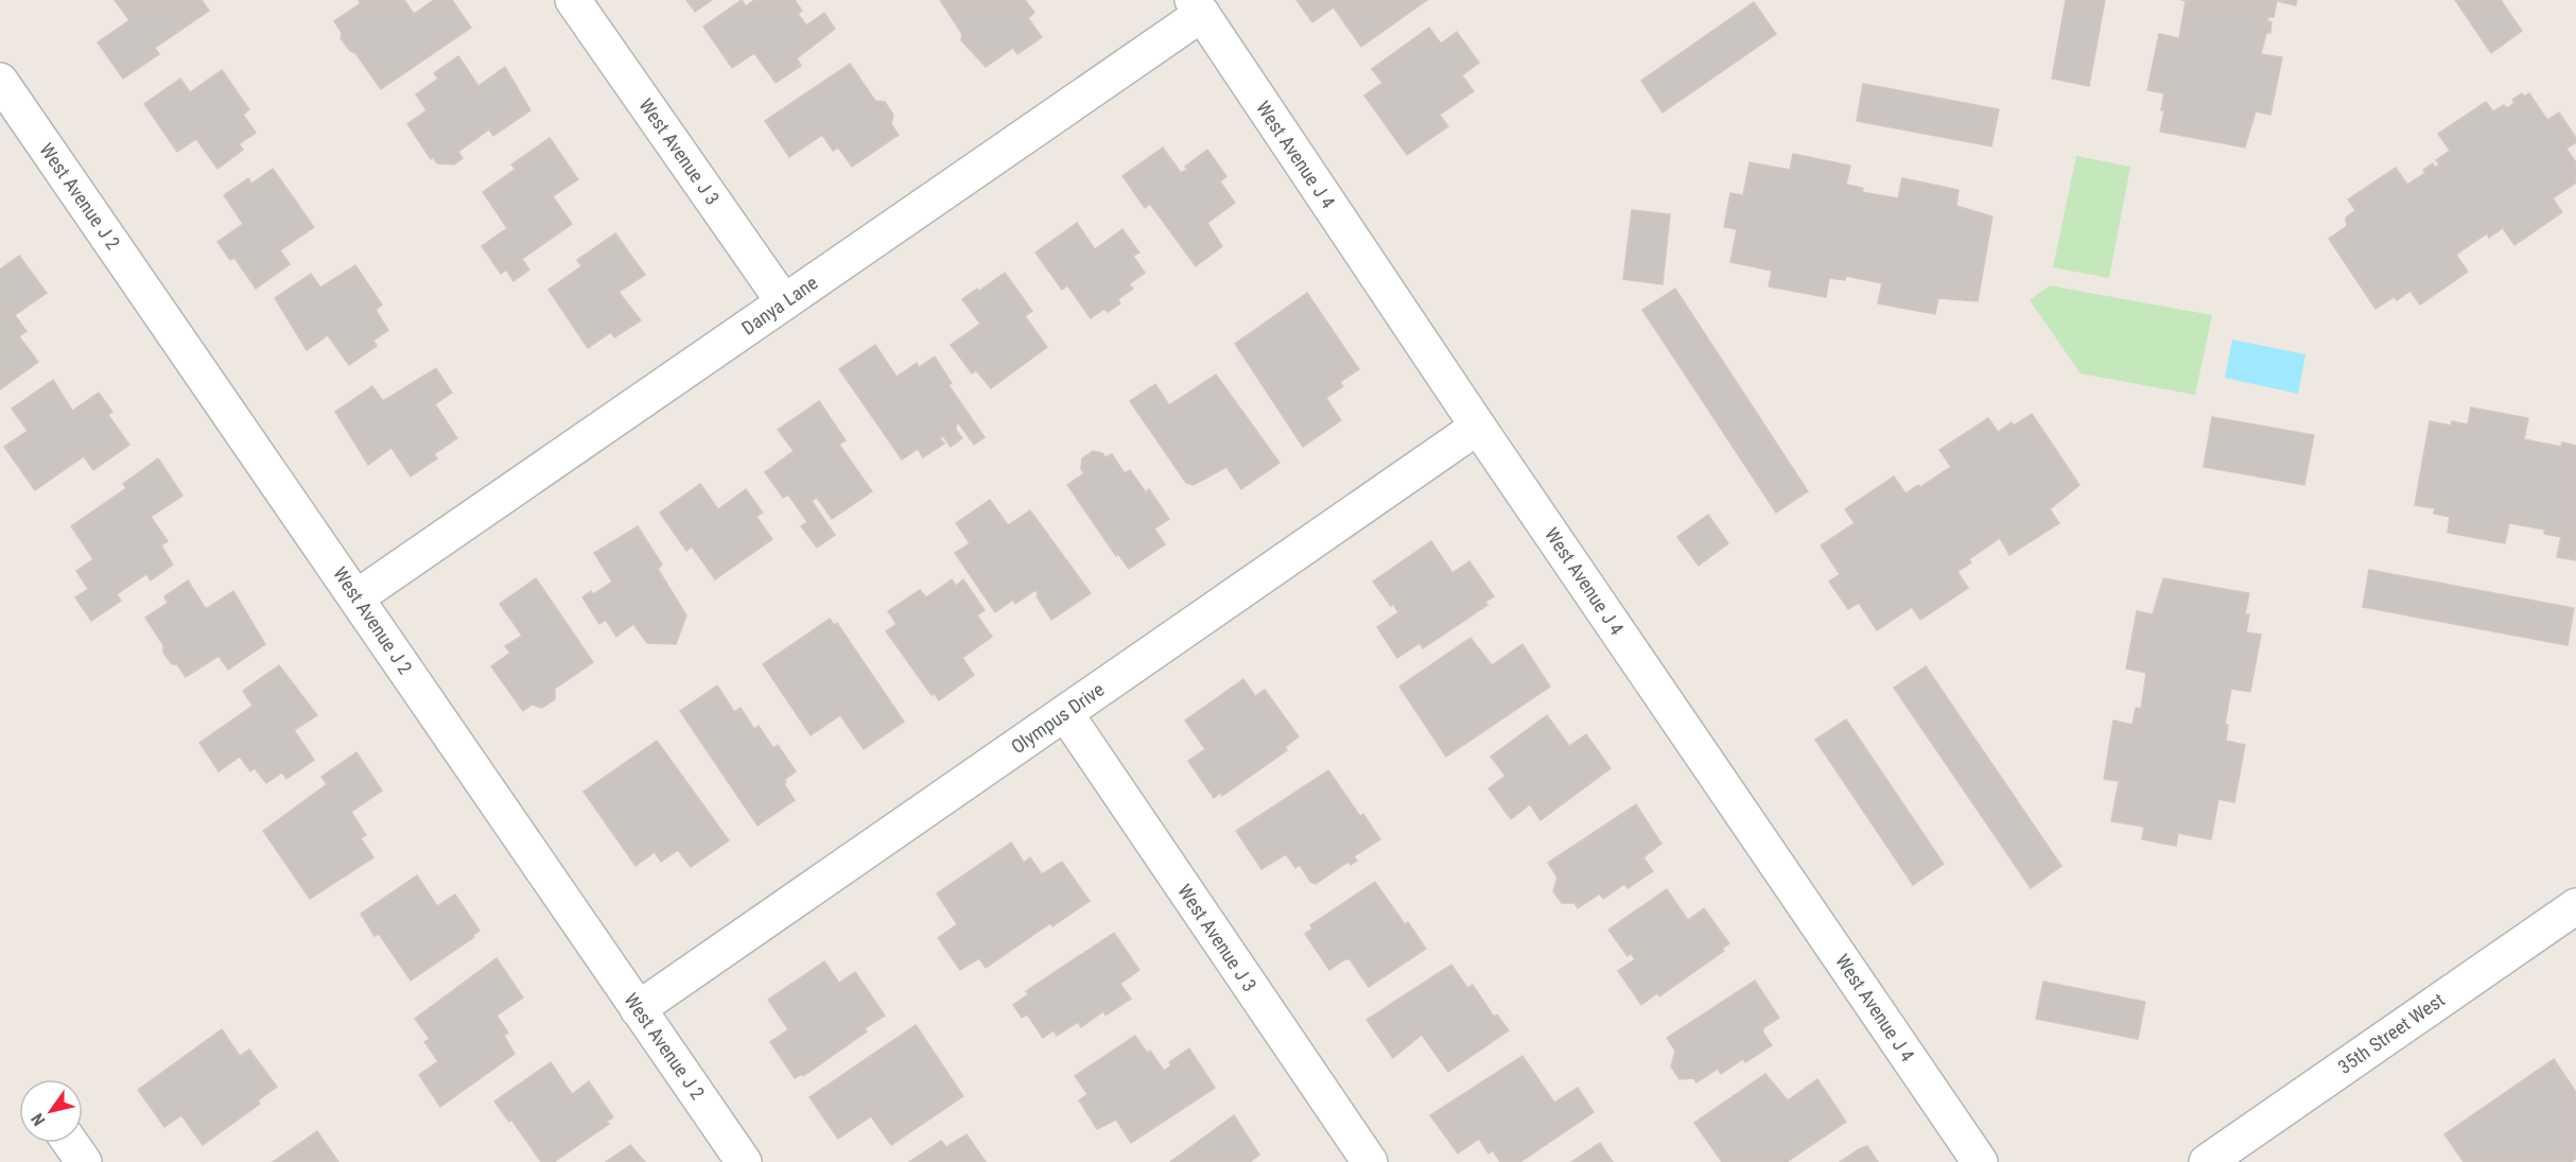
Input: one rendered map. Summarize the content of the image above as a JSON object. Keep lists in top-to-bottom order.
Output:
{
  "streets": {
    "street": [
      "West Avenue J 3",
      "West Avenue J 4",
      "West Avenue J 2",
      "Danya Lane",
      "Olympus Drive",
      "35th Street West"
    ]
  },
  "crossings": [
    ["West Avenue J 3", "Danya Lane"],
    ["West Avenue J 3", "Olympus Drive"],
    ["West Avenue J 4", "Danya Lane"],
    ["West Avenue J 4", "Olympus Drive"],
    ["West Avenue J 2", "Danya Lane"],
    ["West Avenue J 2", "Olympus Drive"]
  ],
  "north": "bottom left"
}
